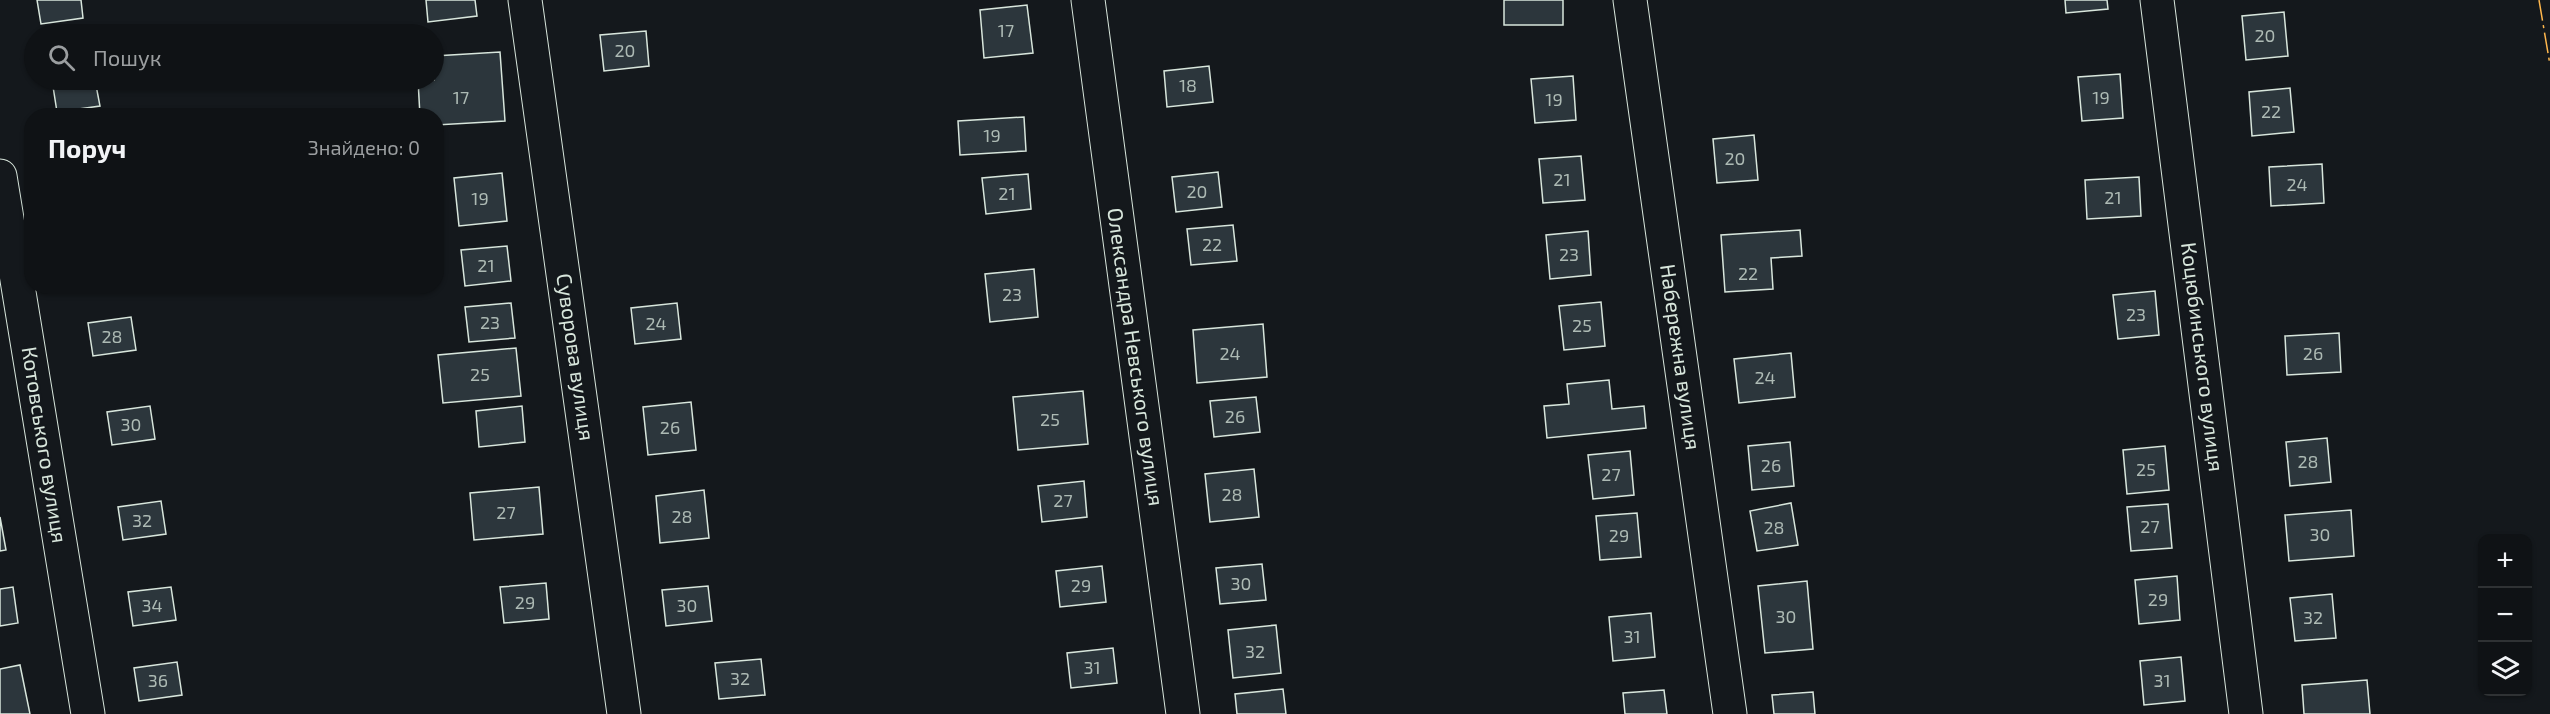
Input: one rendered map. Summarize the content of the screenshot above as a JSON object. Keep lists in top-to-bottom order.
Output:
{
  "streets": {
    "street": [
      "Суворова вулиця",
      "Олександра Невського вулиця",
      "Набережна вулиця",
      "Коцюбинського вулиця",
      "Котовського вулиця"
    ]
  },
  "house_numbers": [
    "17",
    "20",
    "20",
    "18",
    "17",
    "19",
    "19",
    "22",
    "19",
    "20",
    "21",
    "24",
    "20",
    "21",
    "21",
    "19",
    "22",
    "23",
    "21",
    "22",
    "23",
    "23",
    "23",
    "24",
    "25",
    "28",
    "24",
    "26",
    "25",
    "24",
    "26",
    "25",
    "30",
    "26",
    "28",
    "26",
    "25",
    "27",
    "28",
    "27",
    "27",
    "28",
    "32",
    "27",
    "28",
    "30",
    "29",
    "30",
    "29",
    "29",
    "29",
    "34",
    "30",
    "30",
    "32",
    "31",
    "32",
    "31",
    "32",
    "36",
    "31"
  ],
  "page": {
    "search": "Пошук",
    "heading": ["Поруч", "Знайдено: 0"],
    "map_buttons": ["+", "−"]
  }
}
